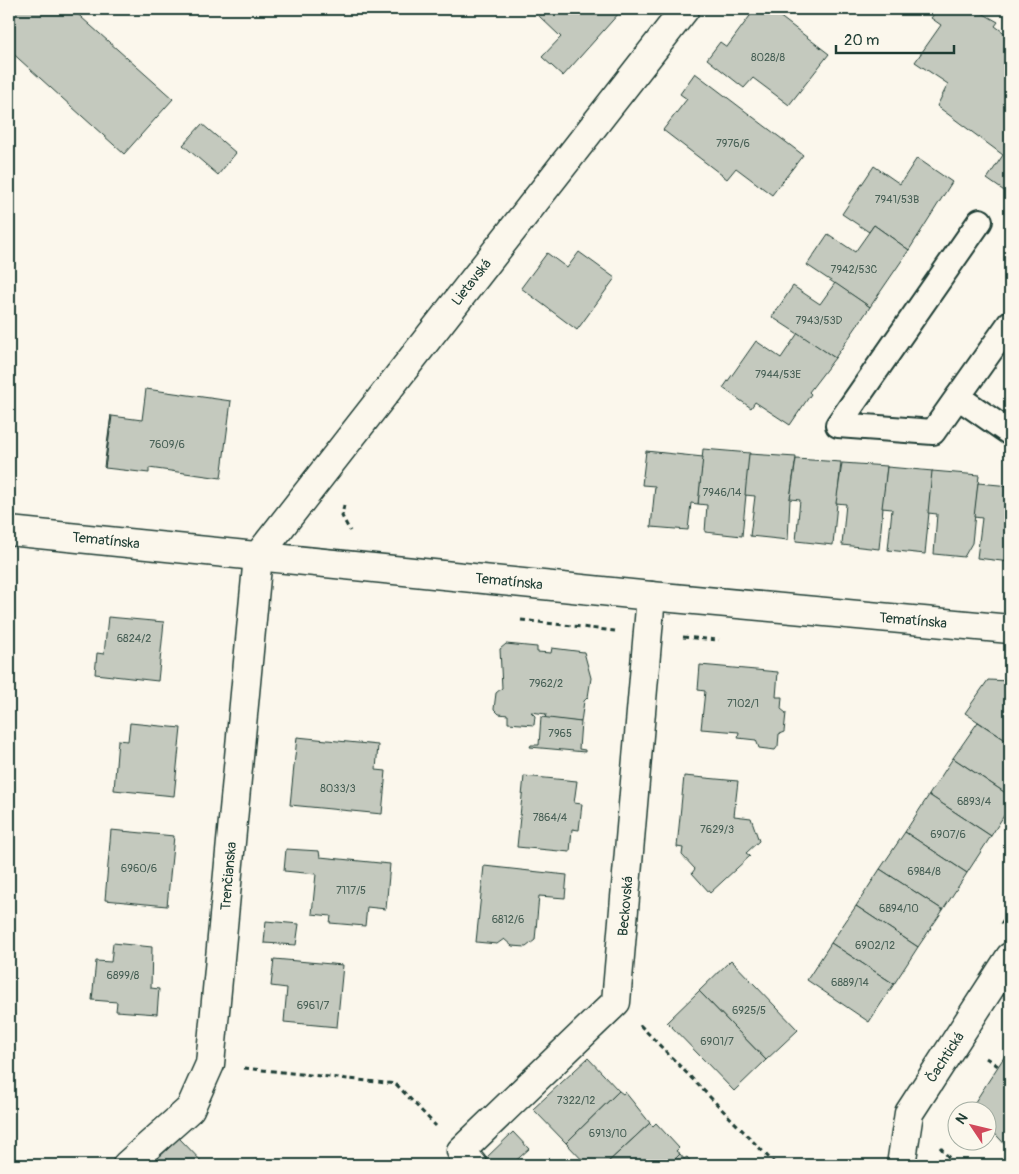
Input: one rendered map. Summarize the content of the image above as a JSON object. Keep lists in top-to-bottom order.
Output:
{
  "streets": {
    "street": [
      "Lietavská",
      "Tematínska",
      "Trenčianska",
      "Beckovská",
      "Čachtická"
    ]
  },
  "crossings": [
    ["Lietavská", "Tematínska"],
    ["Lietavská", "Trenčianska"],
    ["Tematínska", "Trenčianska"],
    ["Tematínska", "Beckovská"]
  ],
  "house_numbers": [
    "8028/8",
    "7976/6",
    "7941/53B",
    "7942/53C",
    "7943/53D",
    "7944/53E",
    "7609/6",
    "7946/14",
    "6824/2",
    "7962/2",
    "7102/1",
    "7965",
    "8033/3",
    "6893/4",
    "7864/4",
    "7629/3",
    "6907/6",
    "6960/6",
    "6984/8",
    "7117/5",
    "6894/10",
    "6812/6",
    "6902/12",
    "6899/8",
    "6889/14",
    "6961/7",
    "6925/5",
    "6901/7",
    "7322/12",
    "6913/10"
  ],
  "scale_bar": "20 m",
  "north": "top left"
}
